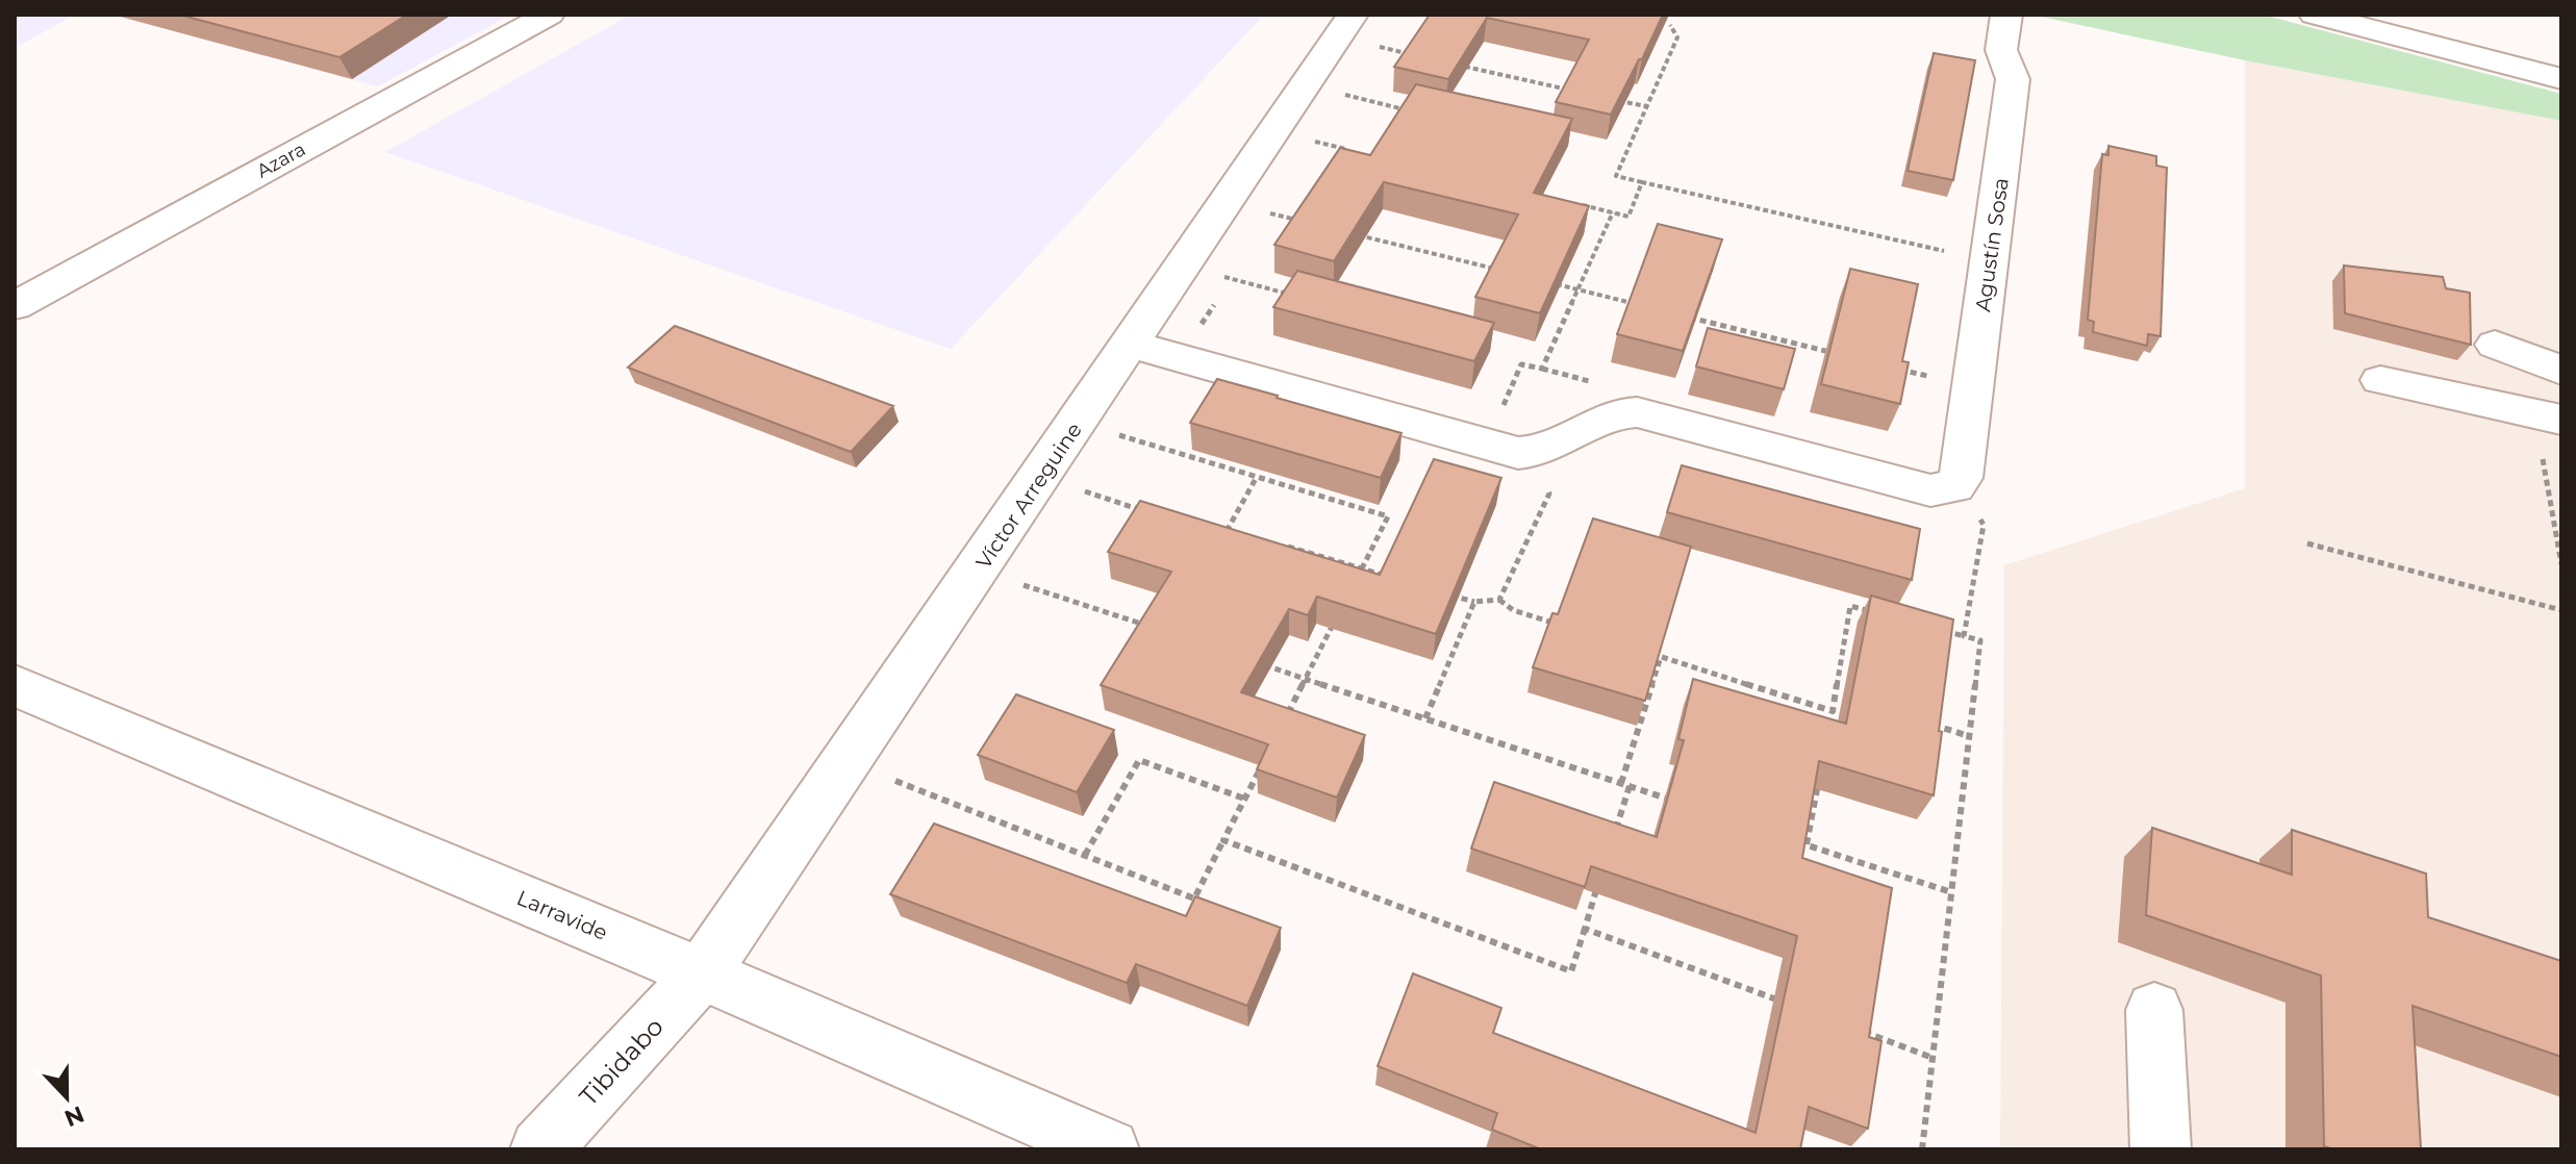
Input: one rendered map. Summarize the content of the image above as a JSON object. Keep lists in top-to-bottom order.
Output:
{
  "streets": {
    "street": [
      "Azara",
      "Agustín Sosa",
      "Víctor Arreguine",
      "Larravide",
      "Tibidabo"
    ]
  },
  "crossings": [
    ["Víctor Arreguine", "Larravide"],
    ["Víctor Arreguine", "Tibidabo"],
    ["Larravide", "Tibidabo"]
  ],
  "north": "bottom"
}
